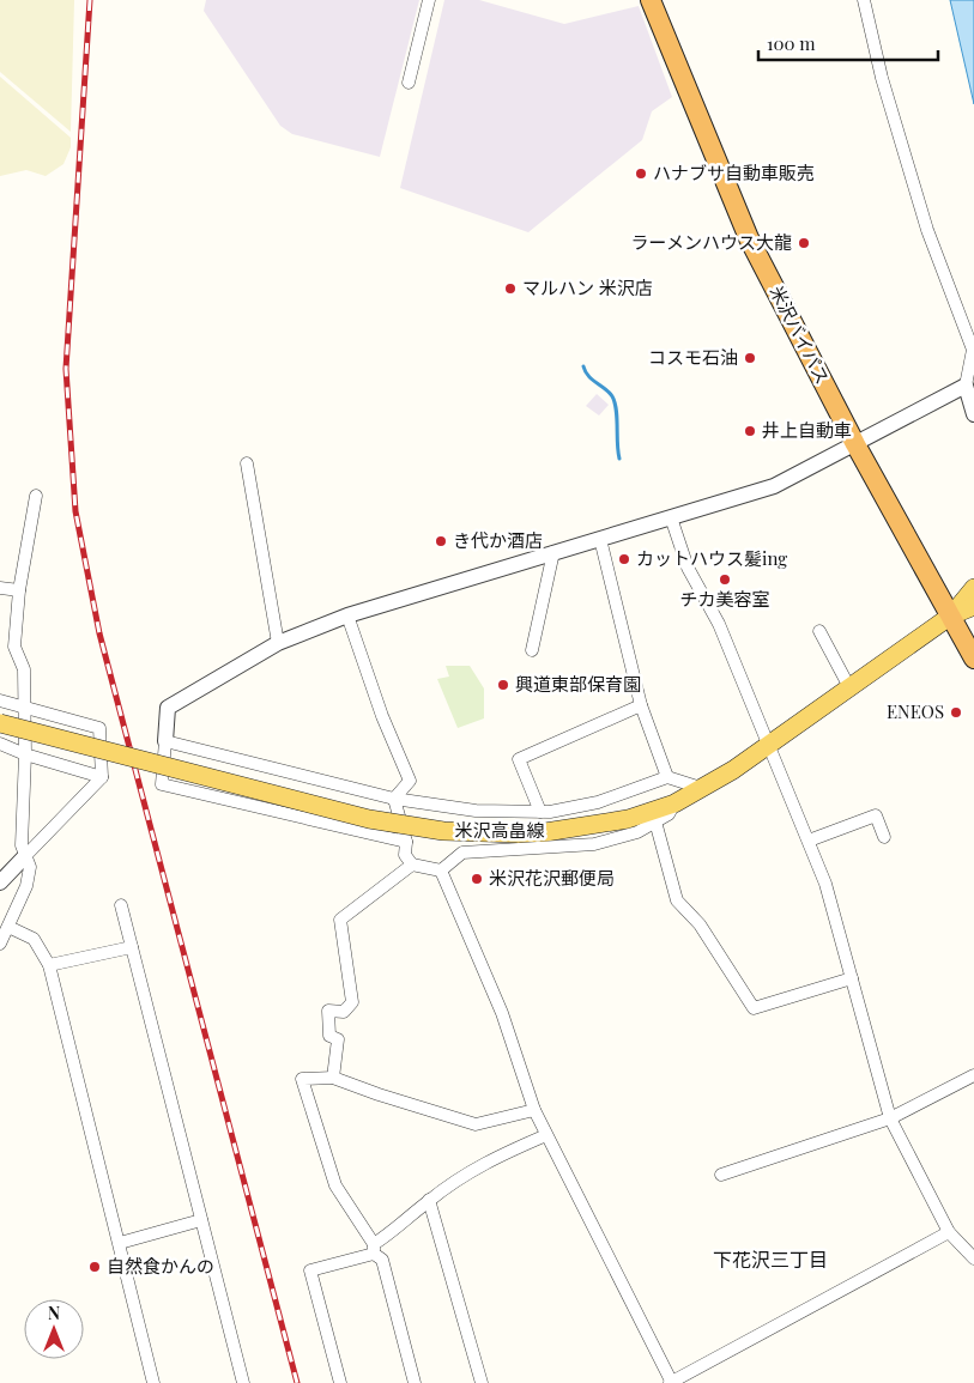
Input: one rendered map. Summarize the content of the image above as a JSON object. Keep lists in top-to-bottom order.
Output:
{
  "streets": {
    "highway": ["米沢バイパス"],
    "main road": ["米沢高畠線"]
  },
  "crossings": [
    ["米沢バイパス", "米沢高畠線"]
  ],
  "districts": ["下花沢三丁目"],
  "places": [
    "ハナブサ自動車販売",
    "ラーメンハウス大龍",
    "マルハン 米沢店",
    "コスモ石油",
    "井上自動車",
    "き代か酒店",
    "カットハウス髪ing",
    "チカ美容室",
    "興道東部保育園",
    "ENEOS",
    "米沢花沢郵便局",
    "自然食かんの"
  ],
  "scale_bar": "100 m",
  "north": "top"
}
